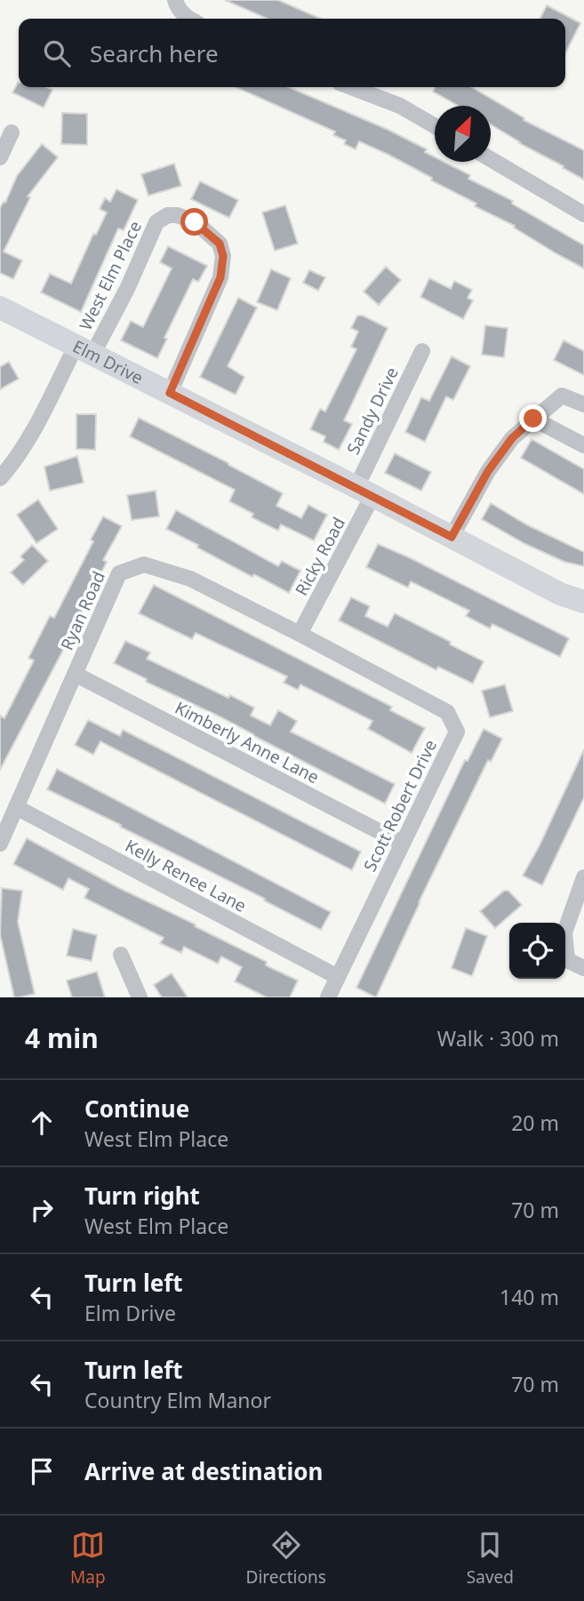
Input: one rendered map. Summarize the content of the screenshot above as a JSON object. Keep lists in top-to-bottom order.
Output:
{
  "streets": {
    "street": [
      "West Elm Place",
      "Elm Drive",
      "Sandy Drive",
      "Ricky Road",
      "Ryan Road",
      "Kimberly Anne Lane",
      "Scott Robert Drive",
      "Kelly Renee Lane"
    ]
  },
  "crossings": [
    ["West Elm Place", "Elm Drive"],
    ["Elm Drive", "Sandy Drive"],
    ["Elm Drive", "Ricky Road"],
    ["Sandy Drive", "Ricky Road"],
    ["Ricky Road", "Ryan Road"],
    ["Ricky Road", "Scott Robert Drive"],
    ["Ryan Road", "Kimberly Anne Lane"],
    ["Ryan Road", "Scott Robert Drive"],
    ["Ryan Road", "Kelly Renee Lane"],
    ["Kimberly Anne Lane", "Scott Robert Drive"],
    ["Scott Robert Drive", "Kelly Renee Lane"]
  ],
  "north": "top right",
  "page": {
    "search": "Search here",
    "heading": ["4 min", "Walk · 300 m"],
    "list": [
      ["Continue", "West Elm Place", "20 m"],
      ["Turn right", "West Elm Place", "70 m"],
      ["Turn left", "Elm Drive", "140 m"],
      ["Turn left", "Country Elm Manor", "70 m"],
      "Arrive at destination"
    ],
    "nav": ["Map", "Directions", "Saved"]
  }
}
